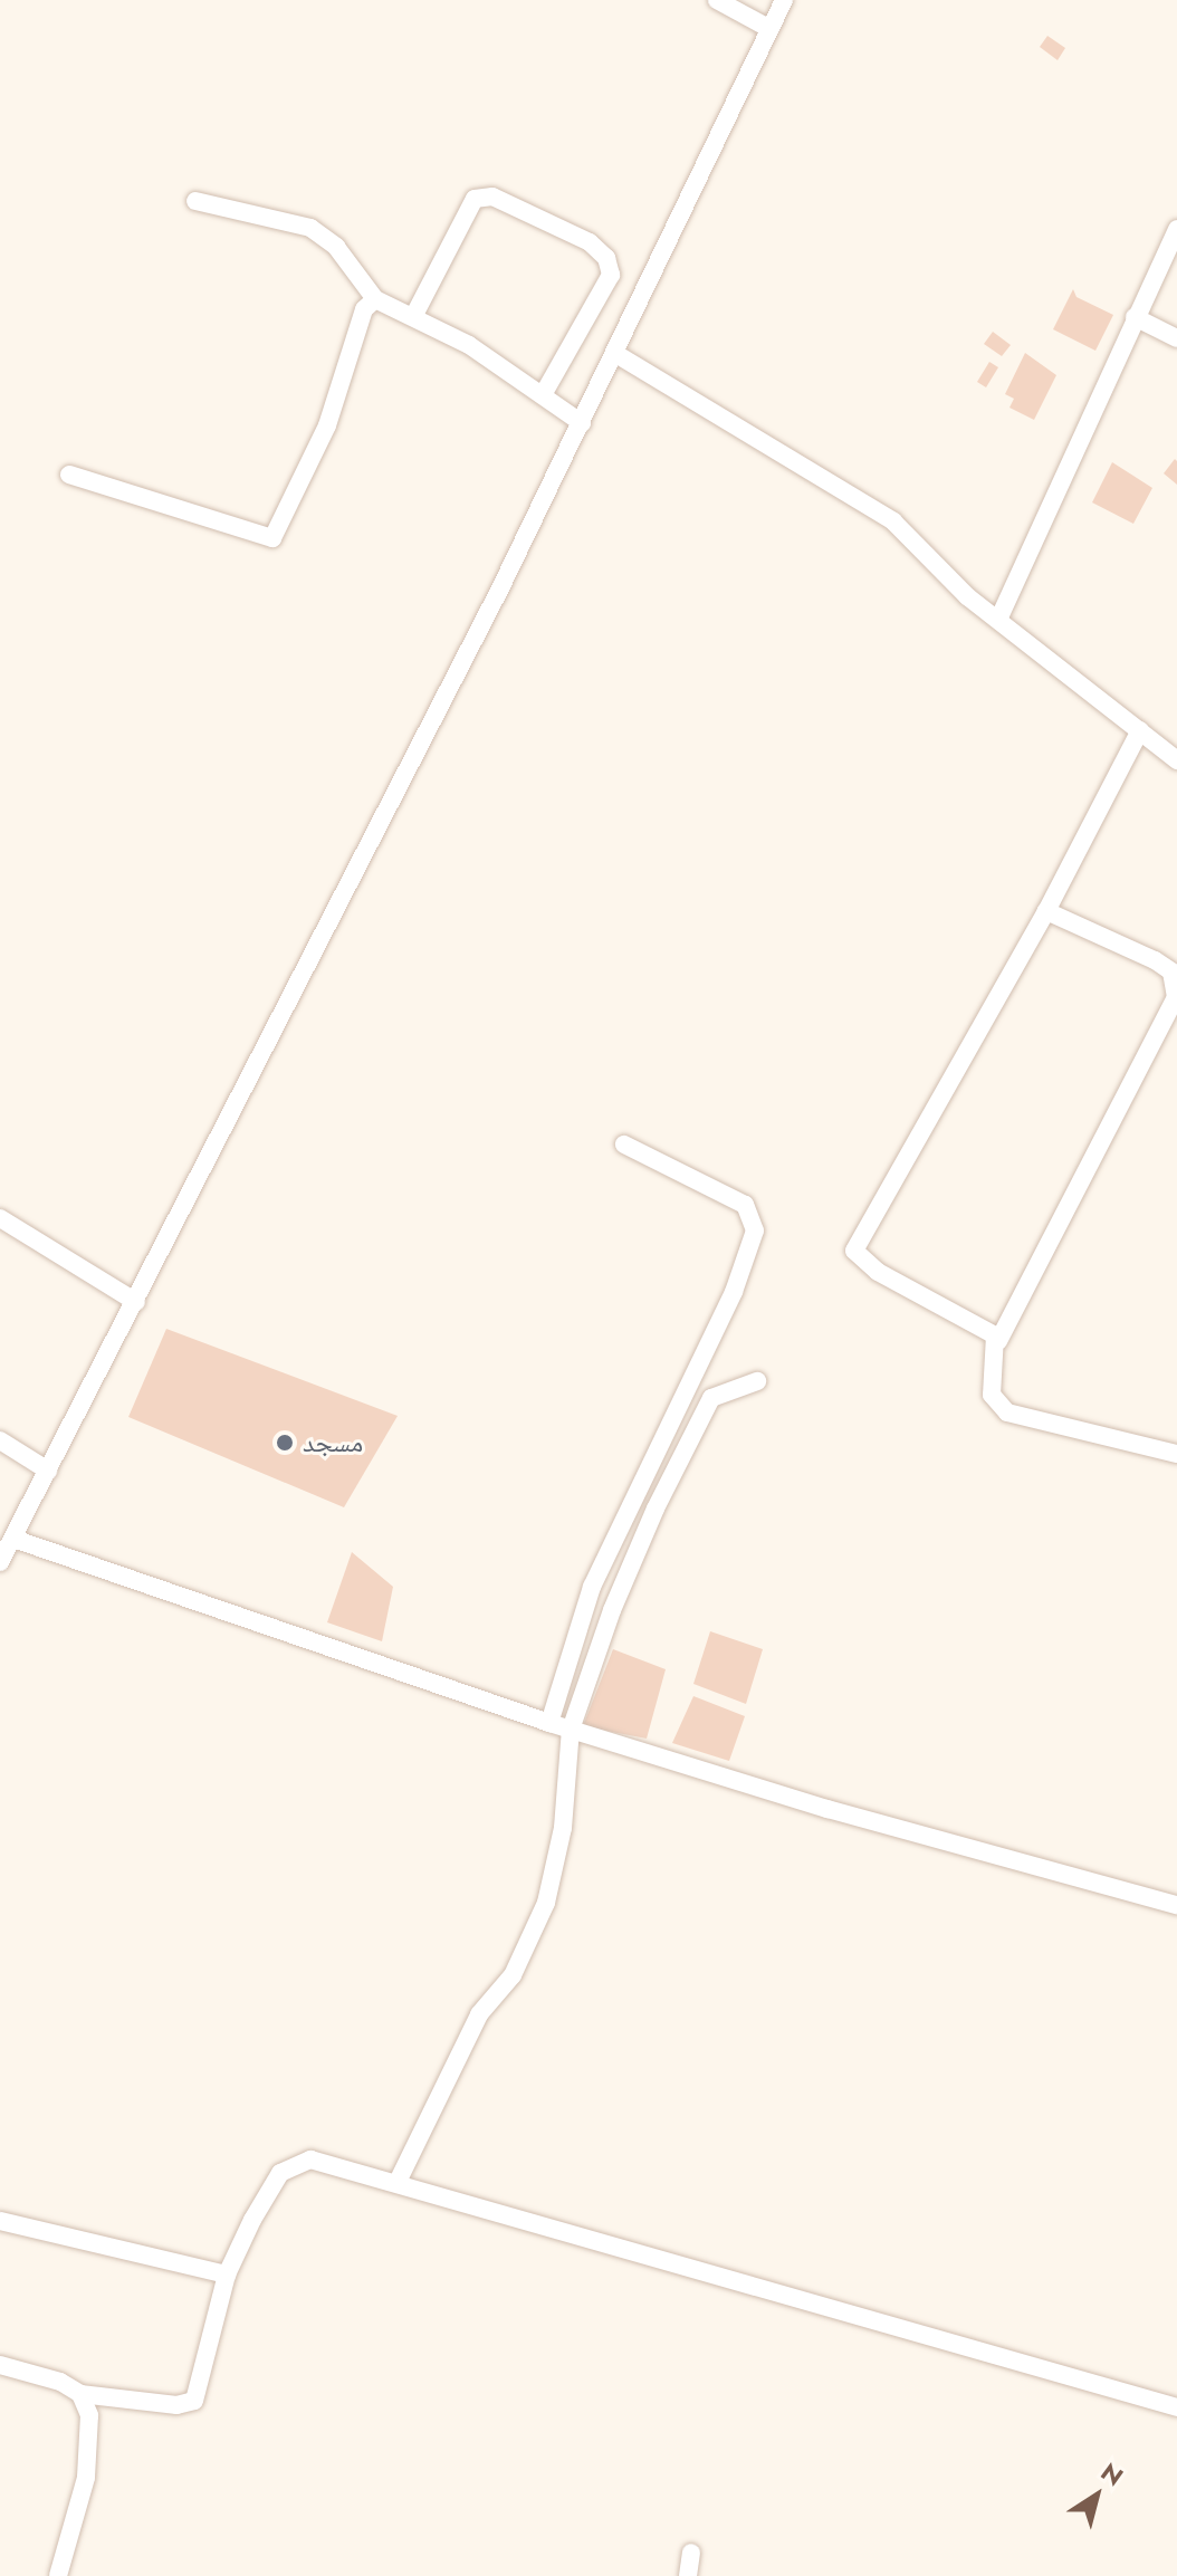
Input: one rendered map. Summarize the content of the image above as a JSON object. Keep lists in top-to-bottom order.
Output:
{
  "places": ["مسجد"],
  "north": "top right"
}
